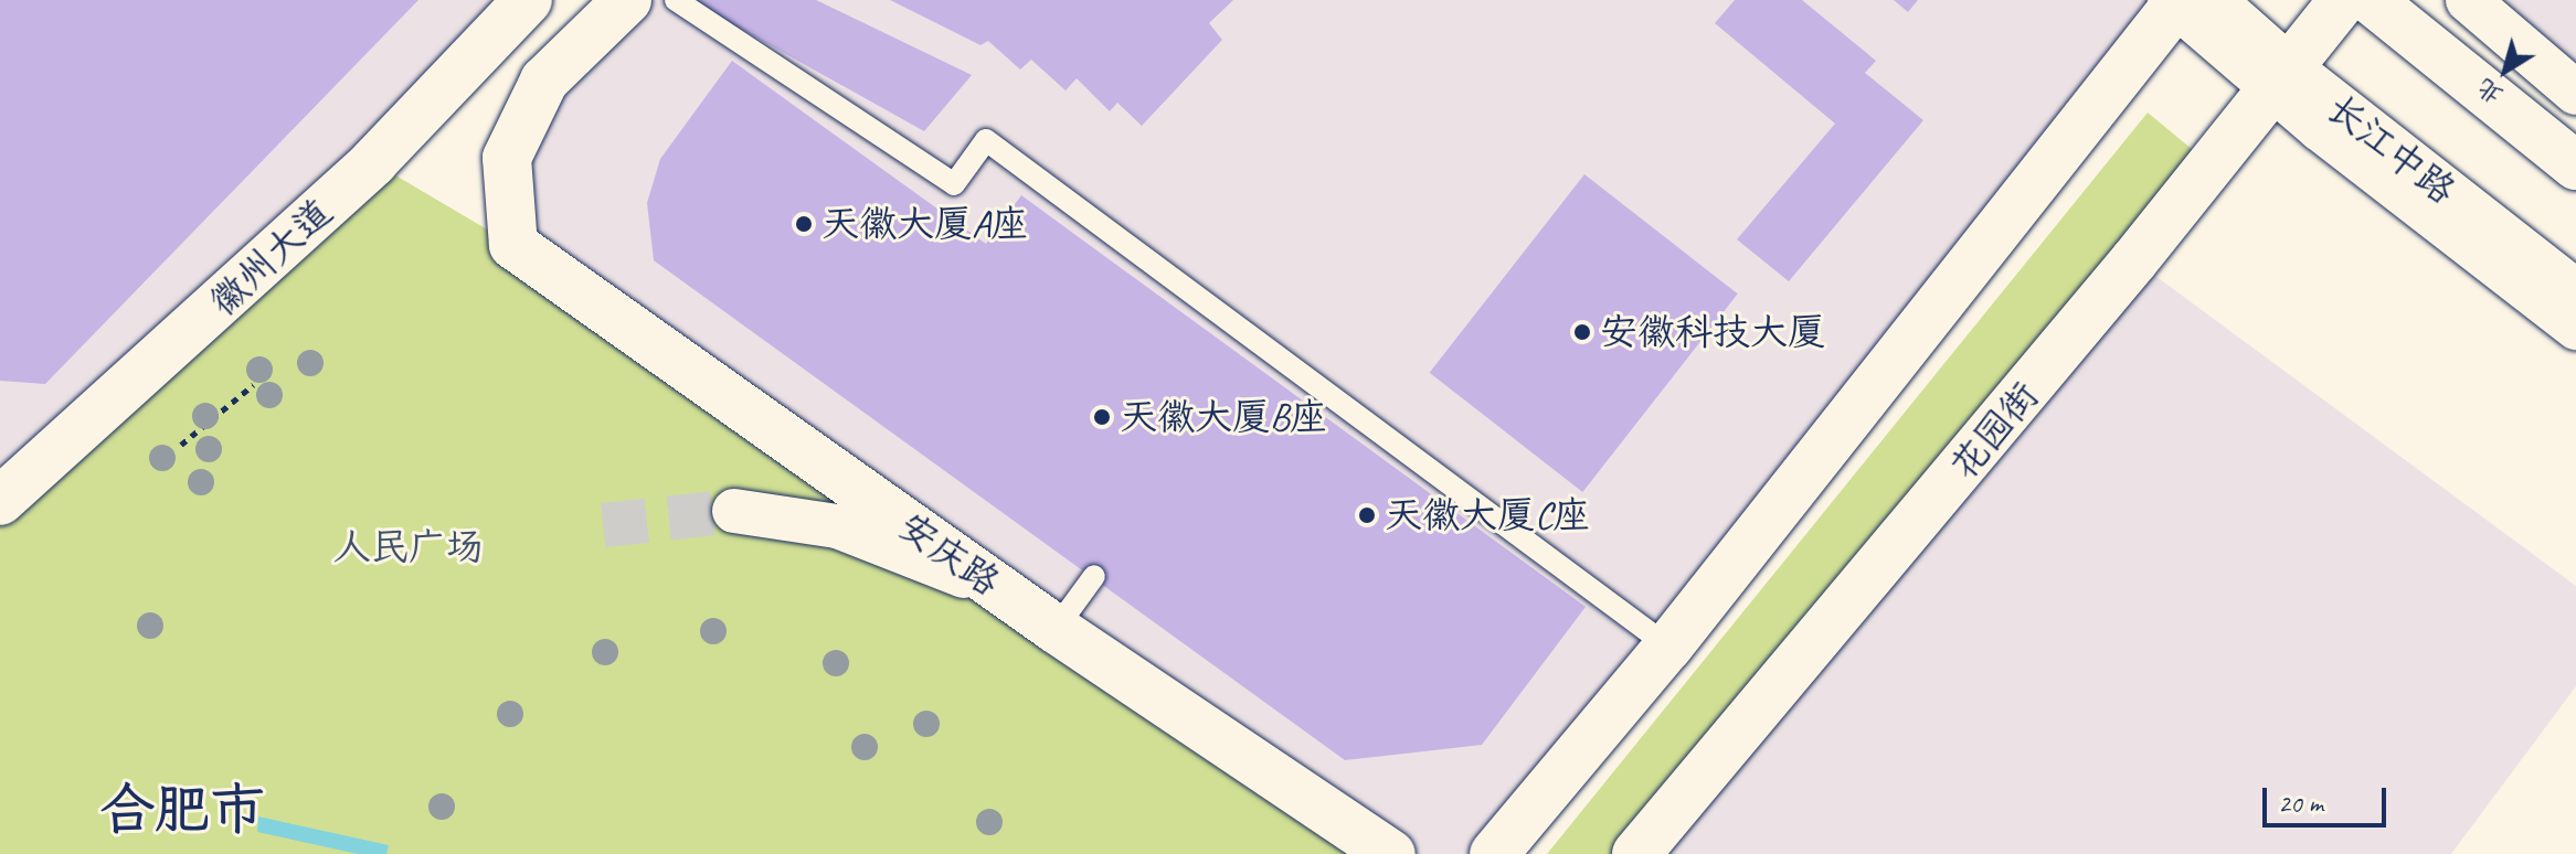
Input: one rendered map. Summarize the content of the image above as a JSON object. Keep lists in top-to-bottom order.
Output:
{
  "streets": {
    "main road": [
      "长江中路",
      "徽州大道",
      "花园街",
      "安庆路"
    ]
  },
  "crossings": [
    ["长江中路", "花园街"]
  ],
  "districts": ["合肥市"],
  "parks": ["人民广场"],
  "places": [
    "天徽大厦A座",
    "安徽科技大厦",
    "天徽大厦B座",
    "天徽大厦C座"
  ],
  "scale_bar": "20 m",
  "north": "bottom left"
}
